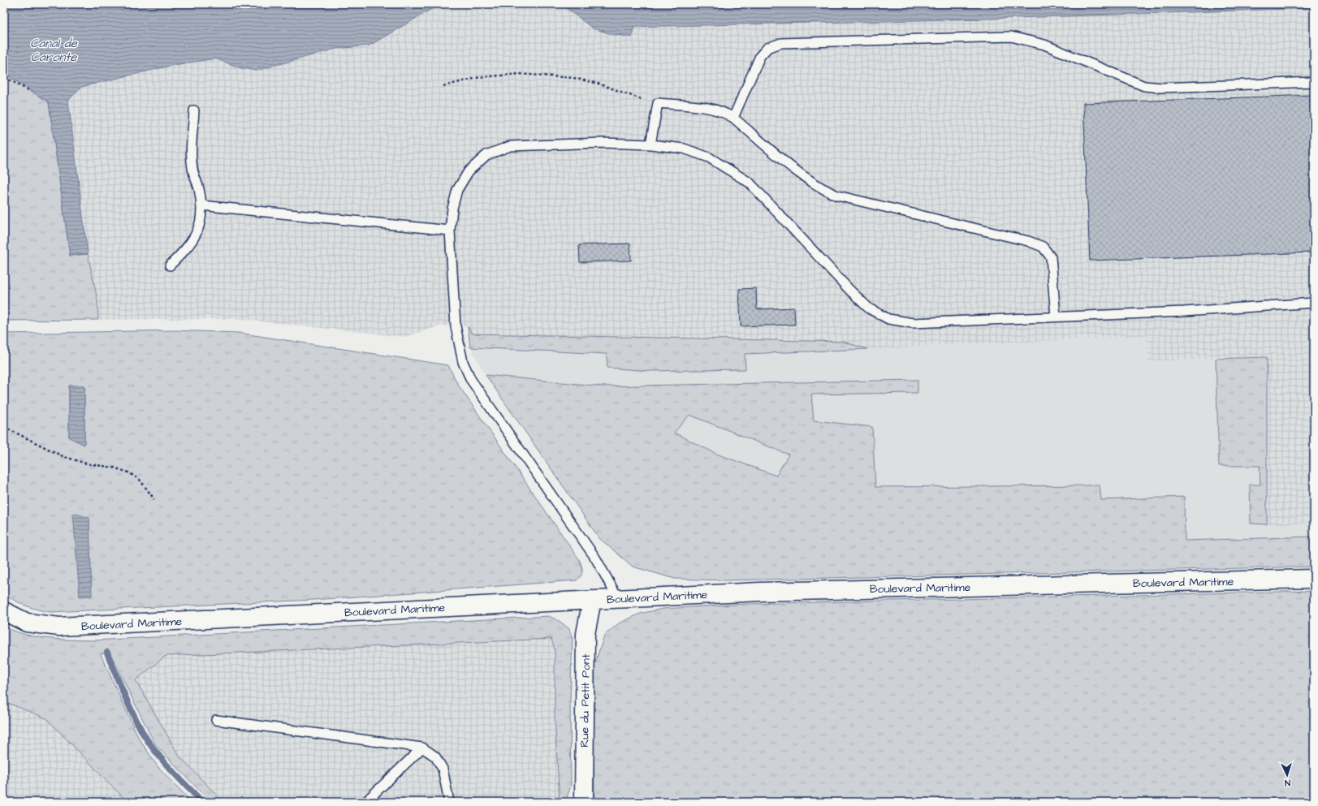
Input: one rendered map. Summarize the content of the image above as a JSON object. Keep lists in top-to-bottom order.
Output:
{
  "streets": {
    "street": ["Boulevard Maritime", "Rue du Petit Pont"]
  },
  "crossings": [
    ["Boulevard Maritime", "Rue du Petit Pont"]
  ],
  "water": ["Canal de Caronte"],
  "north": "bottom"
}
